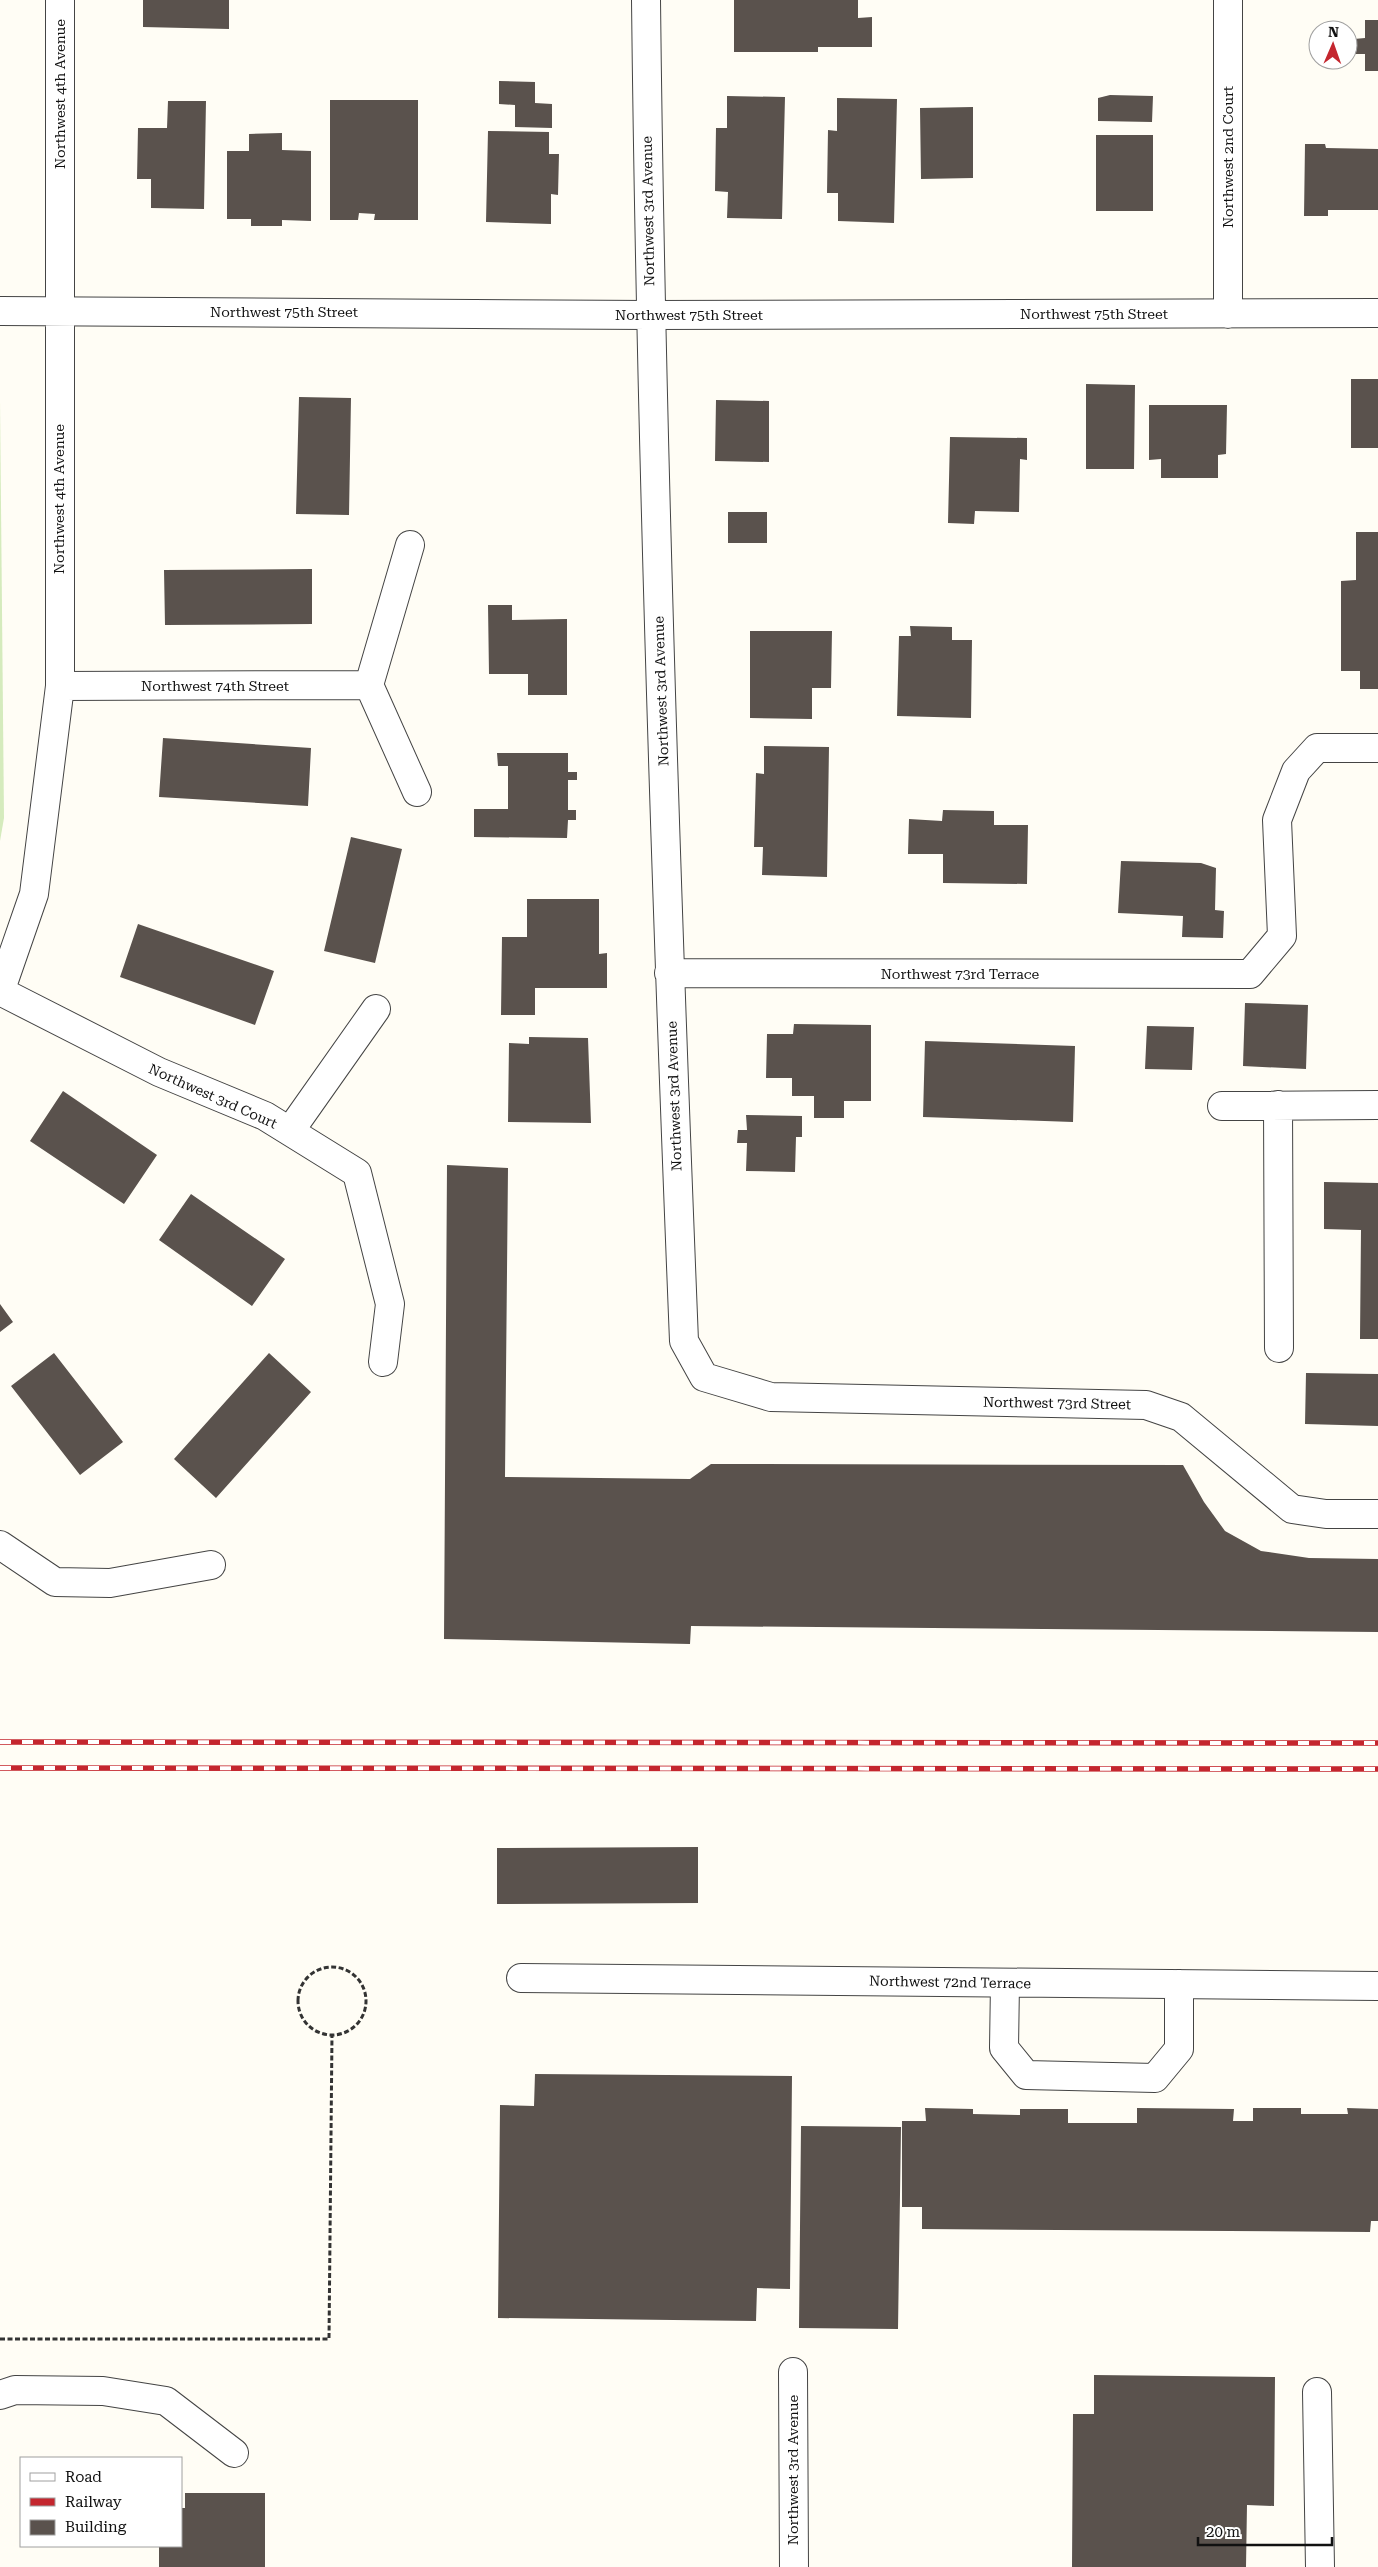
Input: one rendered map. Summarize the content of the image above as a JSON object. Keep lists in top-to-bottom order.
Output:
{
  "streets": {
    "street": [
      "Northwest 4th Avenue",
      "Northwest 2nd Court",
      "Northwest 3rd Avenue",
      "Northwest 75th Street",
      "Northwest 74th Street",
      "Northwest 73rd Terrace",
      "Northwest 3rd Court",
      "Northwest 73rd Street",
      "Northwest 72nd Terrace"
    ]
  },
  "crossings": [
    ["Northwest 4th Avenue", "Northwest 75th Street"],
    ["Northwest 4th Avenue", "Northwest 74th Street"],
    ["Northwest 4th Avenue", "Northwest 3rd Court"],
    ["Northwest 2nd Court", "Northwest 75th Street"],
    ["Northwest 3rd Avenue", "Northwest 75th Street"],
    ["Northwest 3rd Avenue", "Northwest 73rd Terrace"],
    ["Northwest 3rd Avenue", "Northwest 73rd Street"]
  ],
  "legend": ["Road", "Railway", "Building"],
  "scale_bar": "20 m",
  "north": "top"
}
